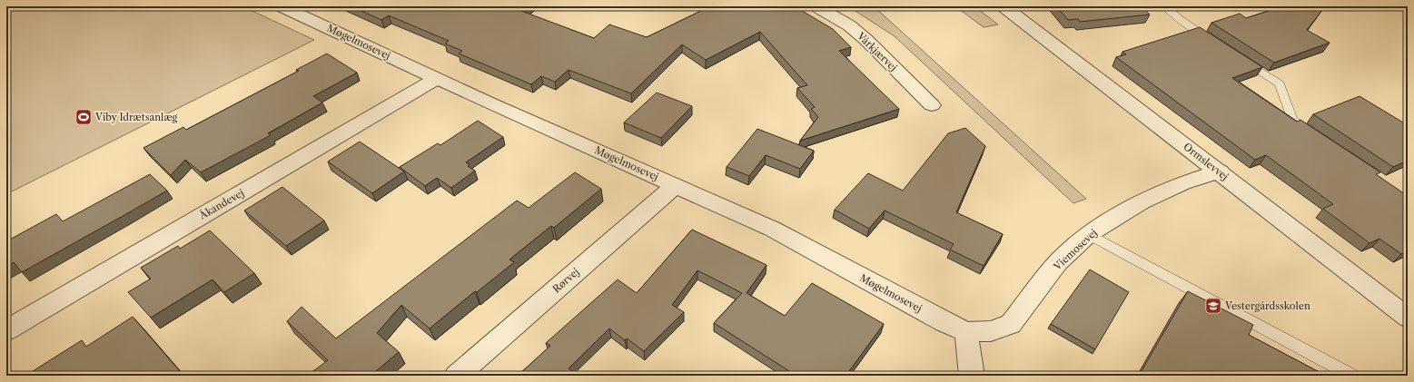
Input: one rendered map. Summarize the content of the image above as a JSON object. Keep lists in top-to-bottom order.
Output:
{
  "streets": {
    "street": [
      "Møgelmosevej",
      "Vårkjærvej",
      "Ormslevvej",
      "Åkandevej",
      "Viemosevej",
      "Rørvej"
    ]
  },
  "crossings": [
    ["Møgelmosevej", "Åkandevej"],
    ["Møgelmosevej", "Viemosevej"],
    ["Møgelmosevej", "Rørvej"],
    ["Ormslevvej", "Viemosevej"]
  ],
  "places": {
    "sports": ["Viby Idrætsanlæg"],
    "school or university": ["Vestergårdsskolen"]
  }
}
